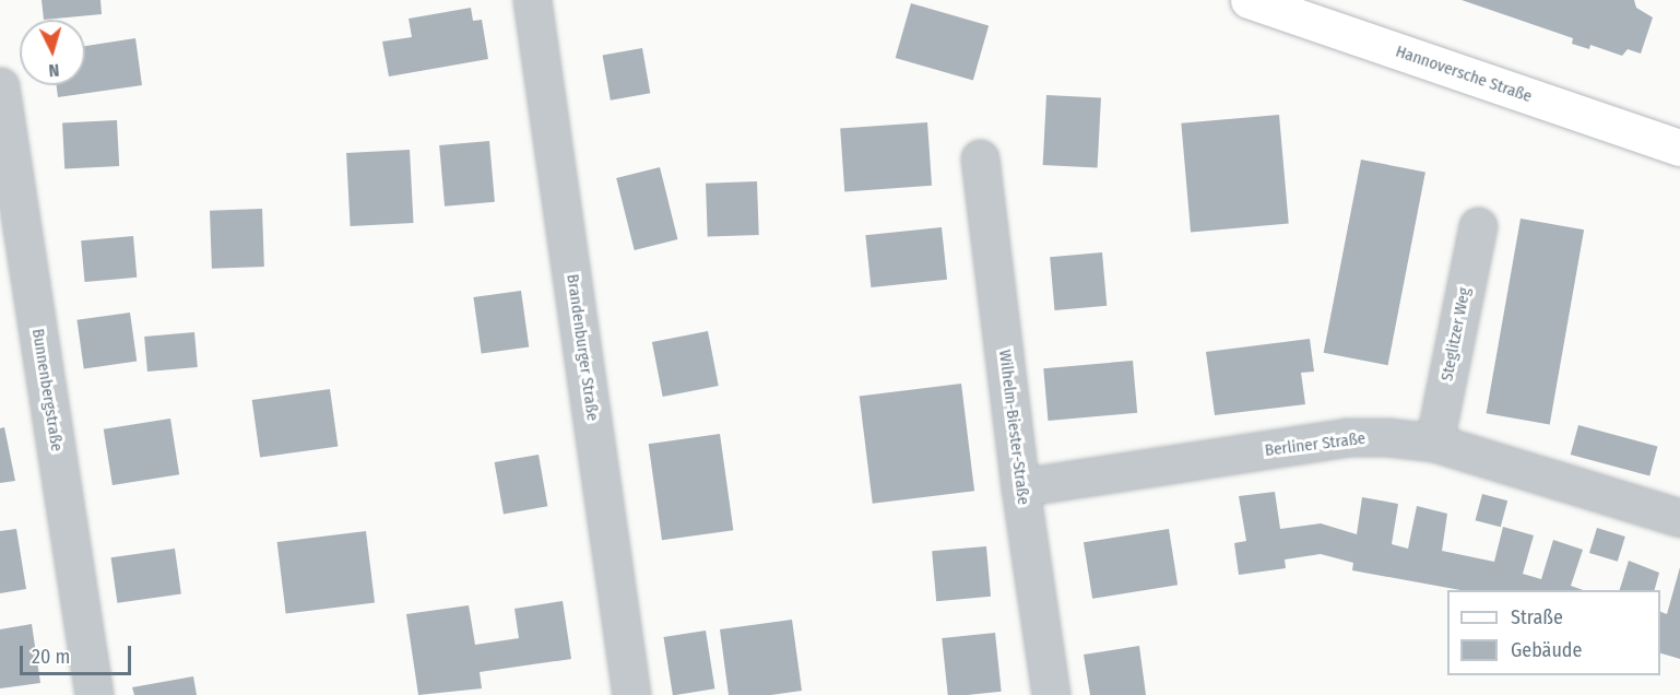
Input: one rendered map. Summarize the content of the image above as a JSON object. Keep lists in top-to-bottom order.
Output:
{
  "streets": {
    "main road": ["Hannoversche Straße"],
    "street": [
      "Steglitzer Weg",
      "Brandenburger Straße",
      "Bunnenbergstraße",
      "Wilhelm-Biester-Straße",
      "Berliner Straße"
    ]
  },
  "crossings": [
    ["Steglitzer Weg", "Berliner Straße"],
    ["Wilhelm-Biester-Straße", "Berliner Straße"]
  ],
  "legend": ["Straße", "Gebäude"],
  "scale_bar": "20 m",
  "north": "bottom"
}
